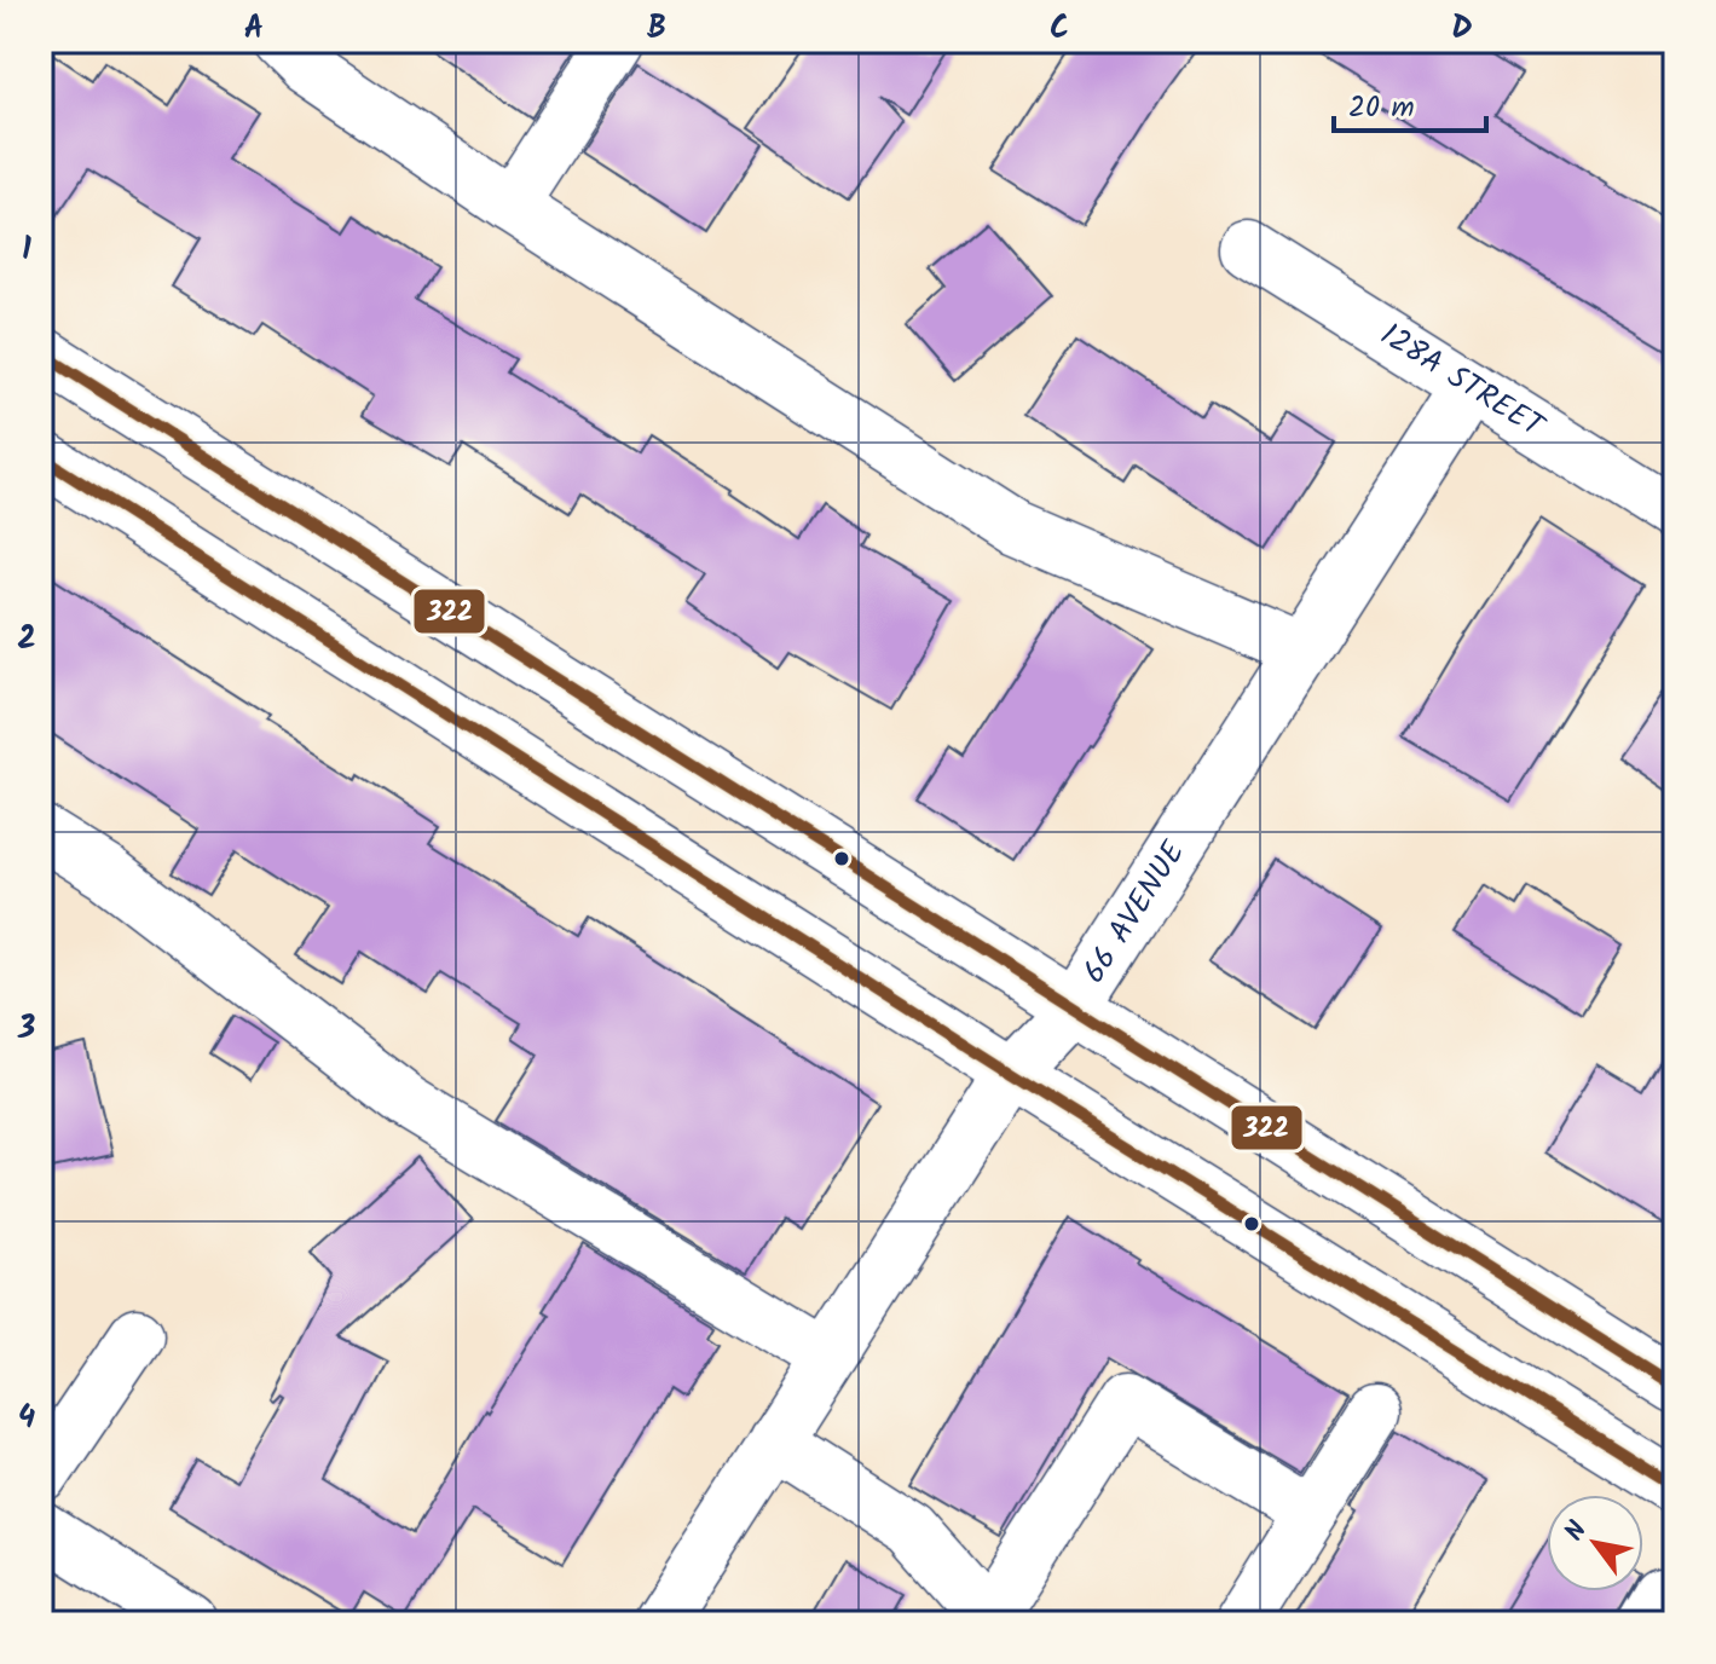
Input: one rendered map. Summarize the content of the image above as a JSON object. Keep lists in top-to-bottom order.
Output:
{
  "streets": {
    "main road": ["128A STREET", "66 AVENUE"]
  },
  "crossings": [
    ["128A STREET", "66 AVENUE"]
  ],
  "lines": ["transit line 322"],
  "scale_bar": "20 m",
  "north": "top left",
  "grid": {
    "columns": [
      "A",
      "B",
      "C",
      "D"
    ],
    "rows": [
      "1",
      "2",
      "3",
      "4"
    ]
  }
}
